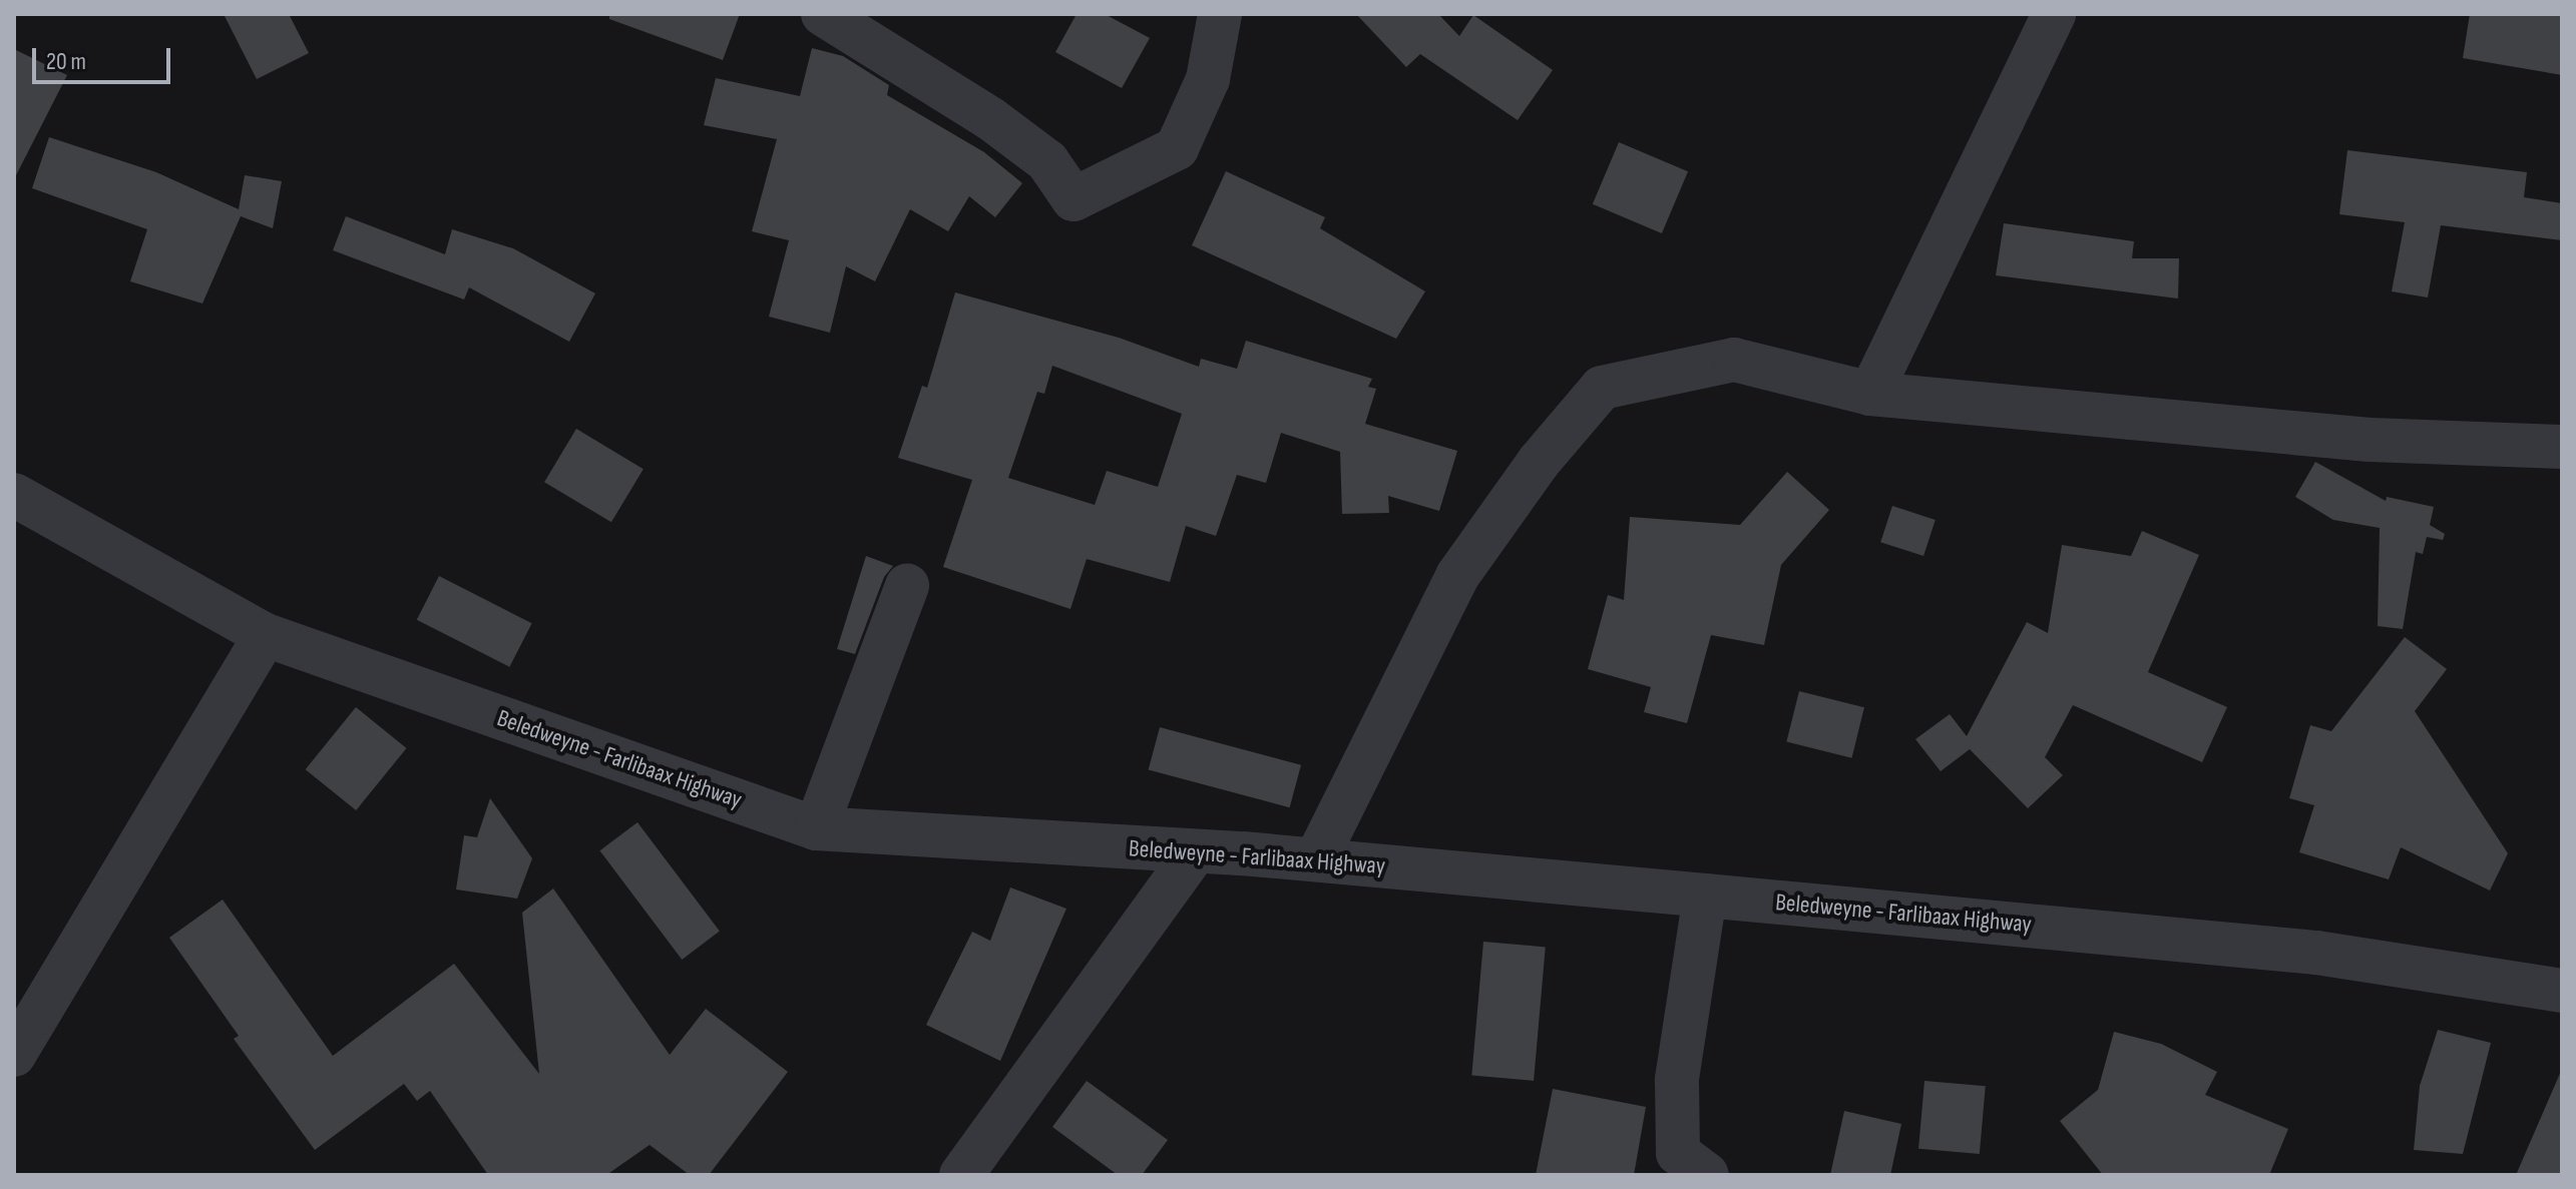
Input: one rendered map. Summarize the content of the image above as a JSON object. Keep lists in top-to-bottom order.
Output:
{
  "streets": {
    "street": ["Beledweyne - Farlibaax Highway"]
  },
  "scale_bar": "20 m"
}
